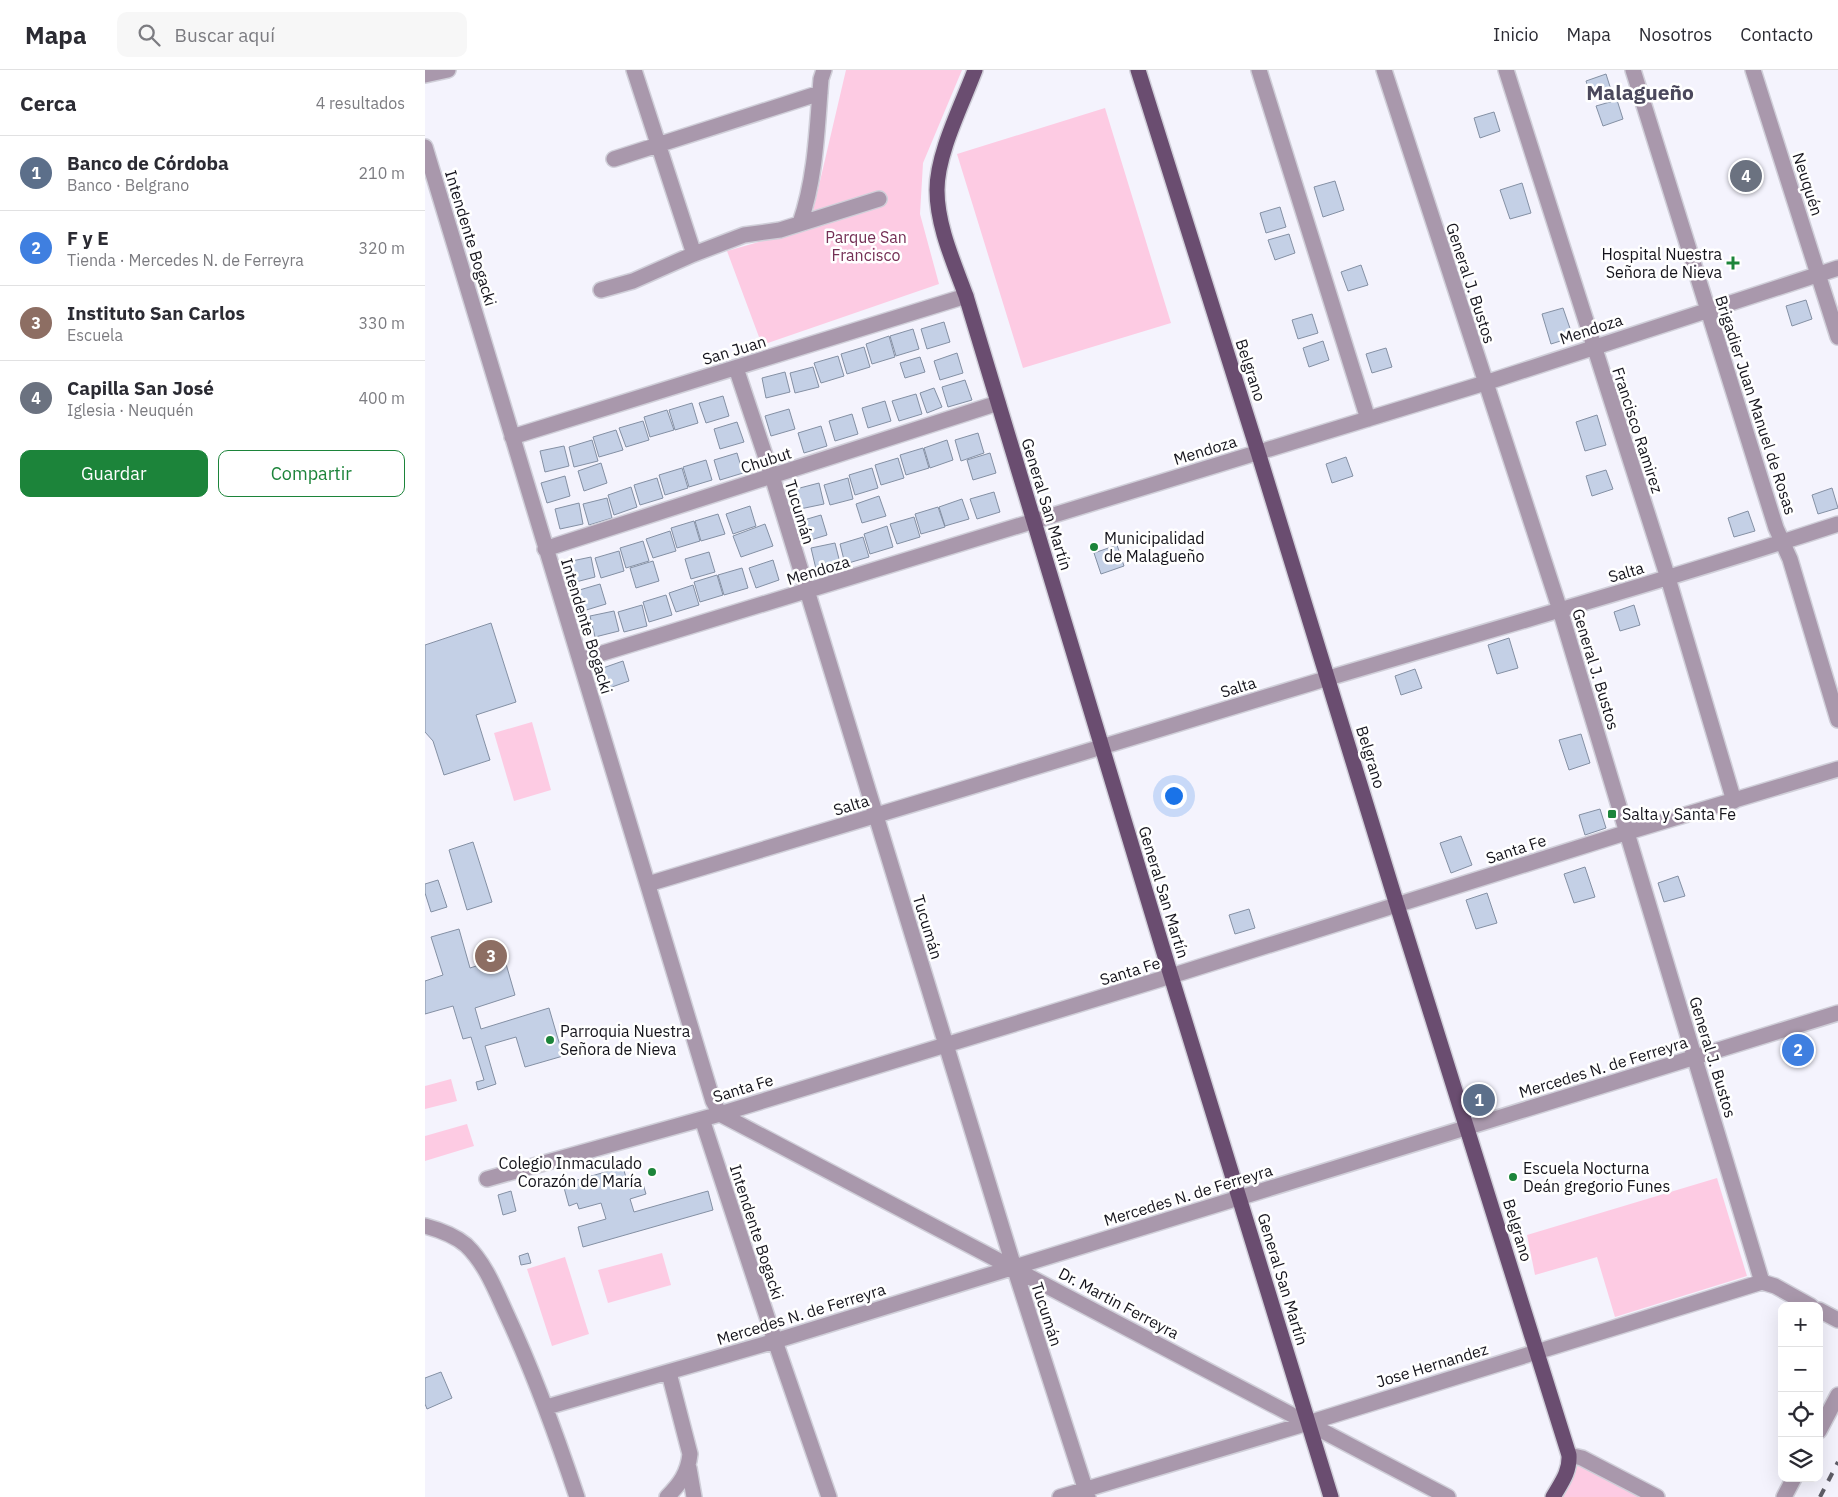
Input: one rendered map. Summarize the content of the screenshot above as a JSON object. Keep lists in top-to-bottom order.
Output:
{
  "streets": {
    "main road": ["Belgrano", "General San Martín"],
    "street": [
      "Neuquén",
      "Intendente Bogacki",
      "General J. Bustos",
      "Mendoza",
      "San Juan",
      "Brigadier Juan Manuel de Rosas",
      "Francisco Ramirez",
      "Chubut",
      "Tucumán",
      "Salta",
      "Santa Fe",
      "Mercedes N. de Ferreyra",
      "Dr. Martin Ferreyra",
      "Jose Hernandez"
    ]
  },
  "crossings": [
    ["Neuquén", "Mendoza"],
    ["Intendente Bogacki", "Mendoza"],
    ["Intendente Bogacki", "San Juan"],
    ["Intendente Bogacki", "Chubut"],
    ["Intendente Bogacki", "Salta"],
    ["Intendente Bogacki", "Santa Fe"],
    ["Intendente Bogacki", "Mercedes N. de Ferreyra"],
    ["Intendente Bogacki", "Dr. Martin Ferreyra"],
    ["General J. Bustos", "Mendoza"],
    ["General J. Bustos", "Salta"],
    ["General J. Bustos", "Santa Fe"],
    ["General J. Bustos", "Mercedes N. de Ferreyra"],
    ["General J. Bustos", "Jose Hernandez"],
    ["Mendoza", "Belgrano"],
    ["Mendoza", "Brigadier Juan Manuel de Rosas"],
    ["Mendoza", "Francisco Ramirez"],
    ["Mendoza", "General San Martín"],
    ["Mendoza", "Tucumán"],
    ["San Juan", "General San Martín"],
    ["San Juan", "Tucumán"],
    ["Belgrano", "Salta"],
    ["Belgrano", "Santa Fe"],
    ["Belgrano", "Mercedes N. de Ferreyra"],
    ["Belgrano", "Jose Hernandez"],
    ["Brigadier Juan Manuel de Rosas", "Salta"],
    ["Francisco Ramirez", "Salta"],
    ["Francisco Ramirez", "Santa Fe"],
    ["Chubut", "General San Martín"],
    ["Chubut", "Tucumán"],
    ["General San Martín", "Salta"],
    ["General San Martín", "Santa Fe"],
    ["General San Martín", "Mercedes N. de Ferreyra"],
    ["General San Martín", "Dr. Martin Ferreyra"],
    ["General San Martín", "Jose Hernandez"],
    ["Tucumán", "Salta"],
    ["Tucumán", "Santa Fe"],
    ["Tucumán", "Mercedes N. de Ferreyra"],
    ["Tucumán", "Dr. Martin Ferreyra"],
    ["Tucumán", "Jose Hernandez"],
    ["Santa Fe", "Dr. Martin Ferreyra"],
    ["Mercedes N. de Ferreyra", "Dr. Martin Ferreyra"],
    ["Dr. Martin Ferreyra", "Jose Hernandez"]
  ],
  "districts": ["Malagueño"],
  "parks": ["Parque San Francisco"],
  "places": {
    "health": ["Hospital Nuestra Señora de Nieva"],
    "other": [
      "Municipalidad de Malagueño",
      "Parroquia Nuestra Señora de Nieva",
      "Colegio Inmaculado Corazón de María",
      "Escuela Nocturna Deán gregorio Funes"
    ],
    "transit": ["Salta y Santa Fe"]
  },
  "page": {
    "header": "Mapa",
    "search": "Buscar aquí",
    "nav": [
      "Inicio",
      "Mapa",
      "Nosotros",
      "Contacto"
    ],
    "heading": ["Cerca", "4 resultados"],
    "list": [
      {
        "mark": "1",
        "name": "Banco de Córdoba",
        "note": "Banco · Belgrano",
        "value": "210 m"
      },
      {
        "mark": "2",
        "name": "F y E",
        "note": "Tienda · Mercedes N. de Ferreyra",
        "value": "320 m"
      },
      {
        "mark": "3",
        "name": "Instituto San Carlos",
        "note": "Escuela",
        "value": "330 m"
      },
      {
        "mark": "4",
        "name": "Capilla San José",
        "note": "Iglesia · Neuquén",
        "value": "400 m"
      }
    ],
    "pins": [
      "4",
      "3",
      "2",
      "1"
    ],
    "buttons": ["Guardar", "Compartir"],
    "map_buttons": ["+", "−"]
  }
}
